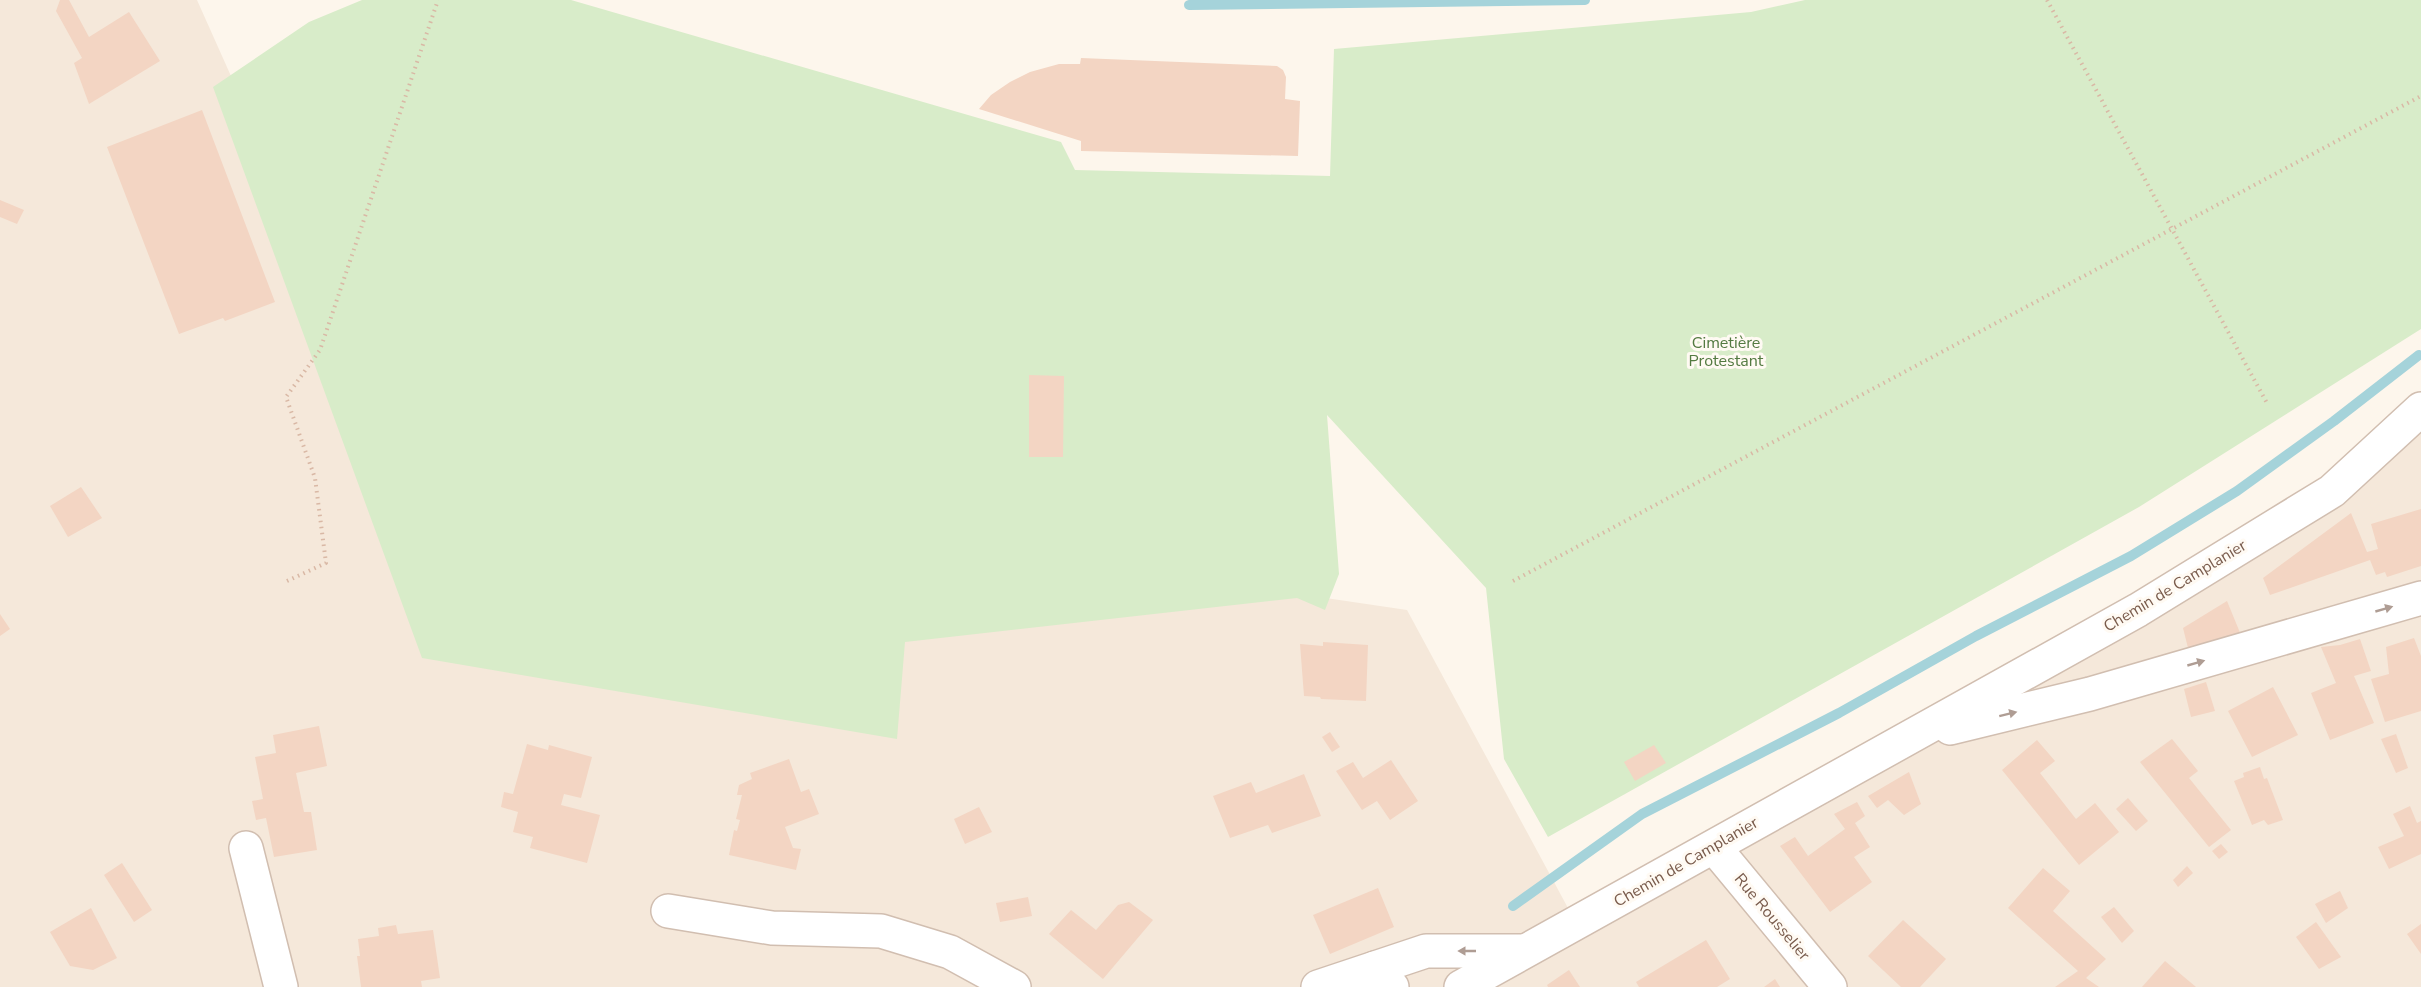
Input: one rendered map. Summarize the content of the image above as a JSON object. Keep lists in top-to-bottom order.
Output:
{
  "streets": {
    "street": ["Chemin de Camplanier", "Rue Rousselier"]
  },
  "crossings": [
    ["Chemin de Camplanier", "Rue Rousselier"]
  ],
  "parks": ["Cimetière Protestant"]
}
